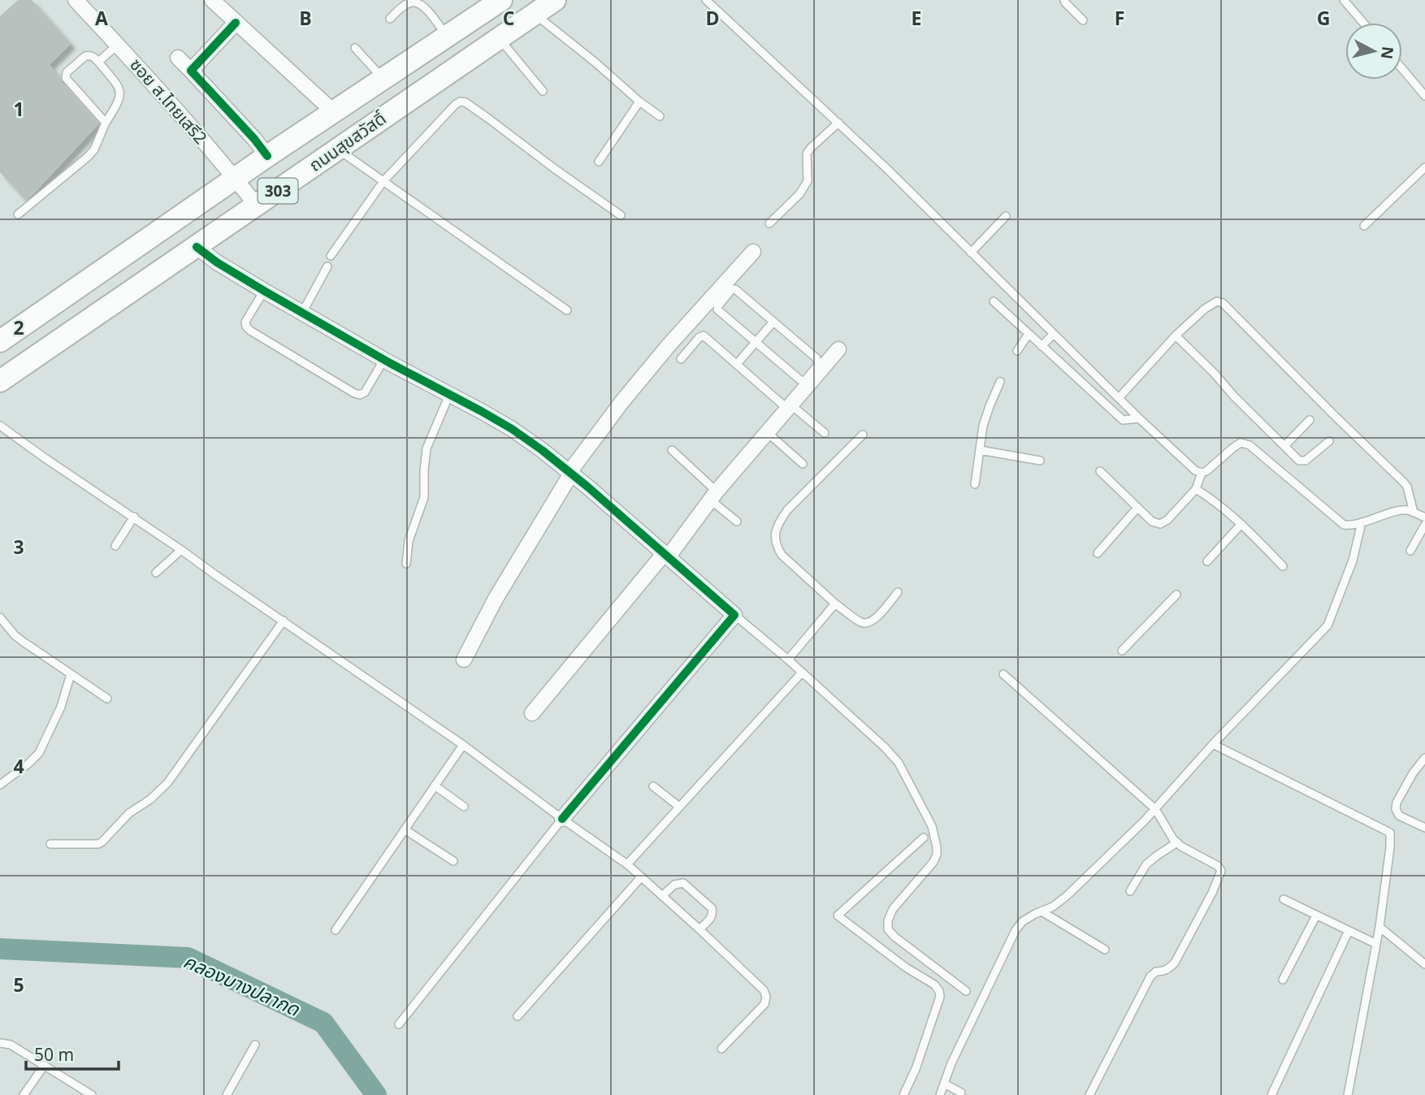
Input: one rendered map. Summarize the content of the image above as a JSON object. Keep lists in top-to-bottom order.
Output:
{
  "streets": {
    "main road": ["ถนนสุขสวัสดิ์", "303"],
    "street": ["ซอย ส.ไทยเสรี2"]
  },
  "crossings": [
    ["ซอย ส.ไทยเสรี2", "ถนนสุขสวัสดิ์"]
  ],
  "water": ["คลองบางปลากด"],
  "scale_bar": "50 m",
  "north": "right",
  "grid": {
    "columns": [
      "A",
      "B",
      "C",
      "D",
      "E",
      "F",
      "G"
    ],
    "rows": [
      "1",
      "2",
      "3",
      "4",
      "5"
    ]
  }
}
